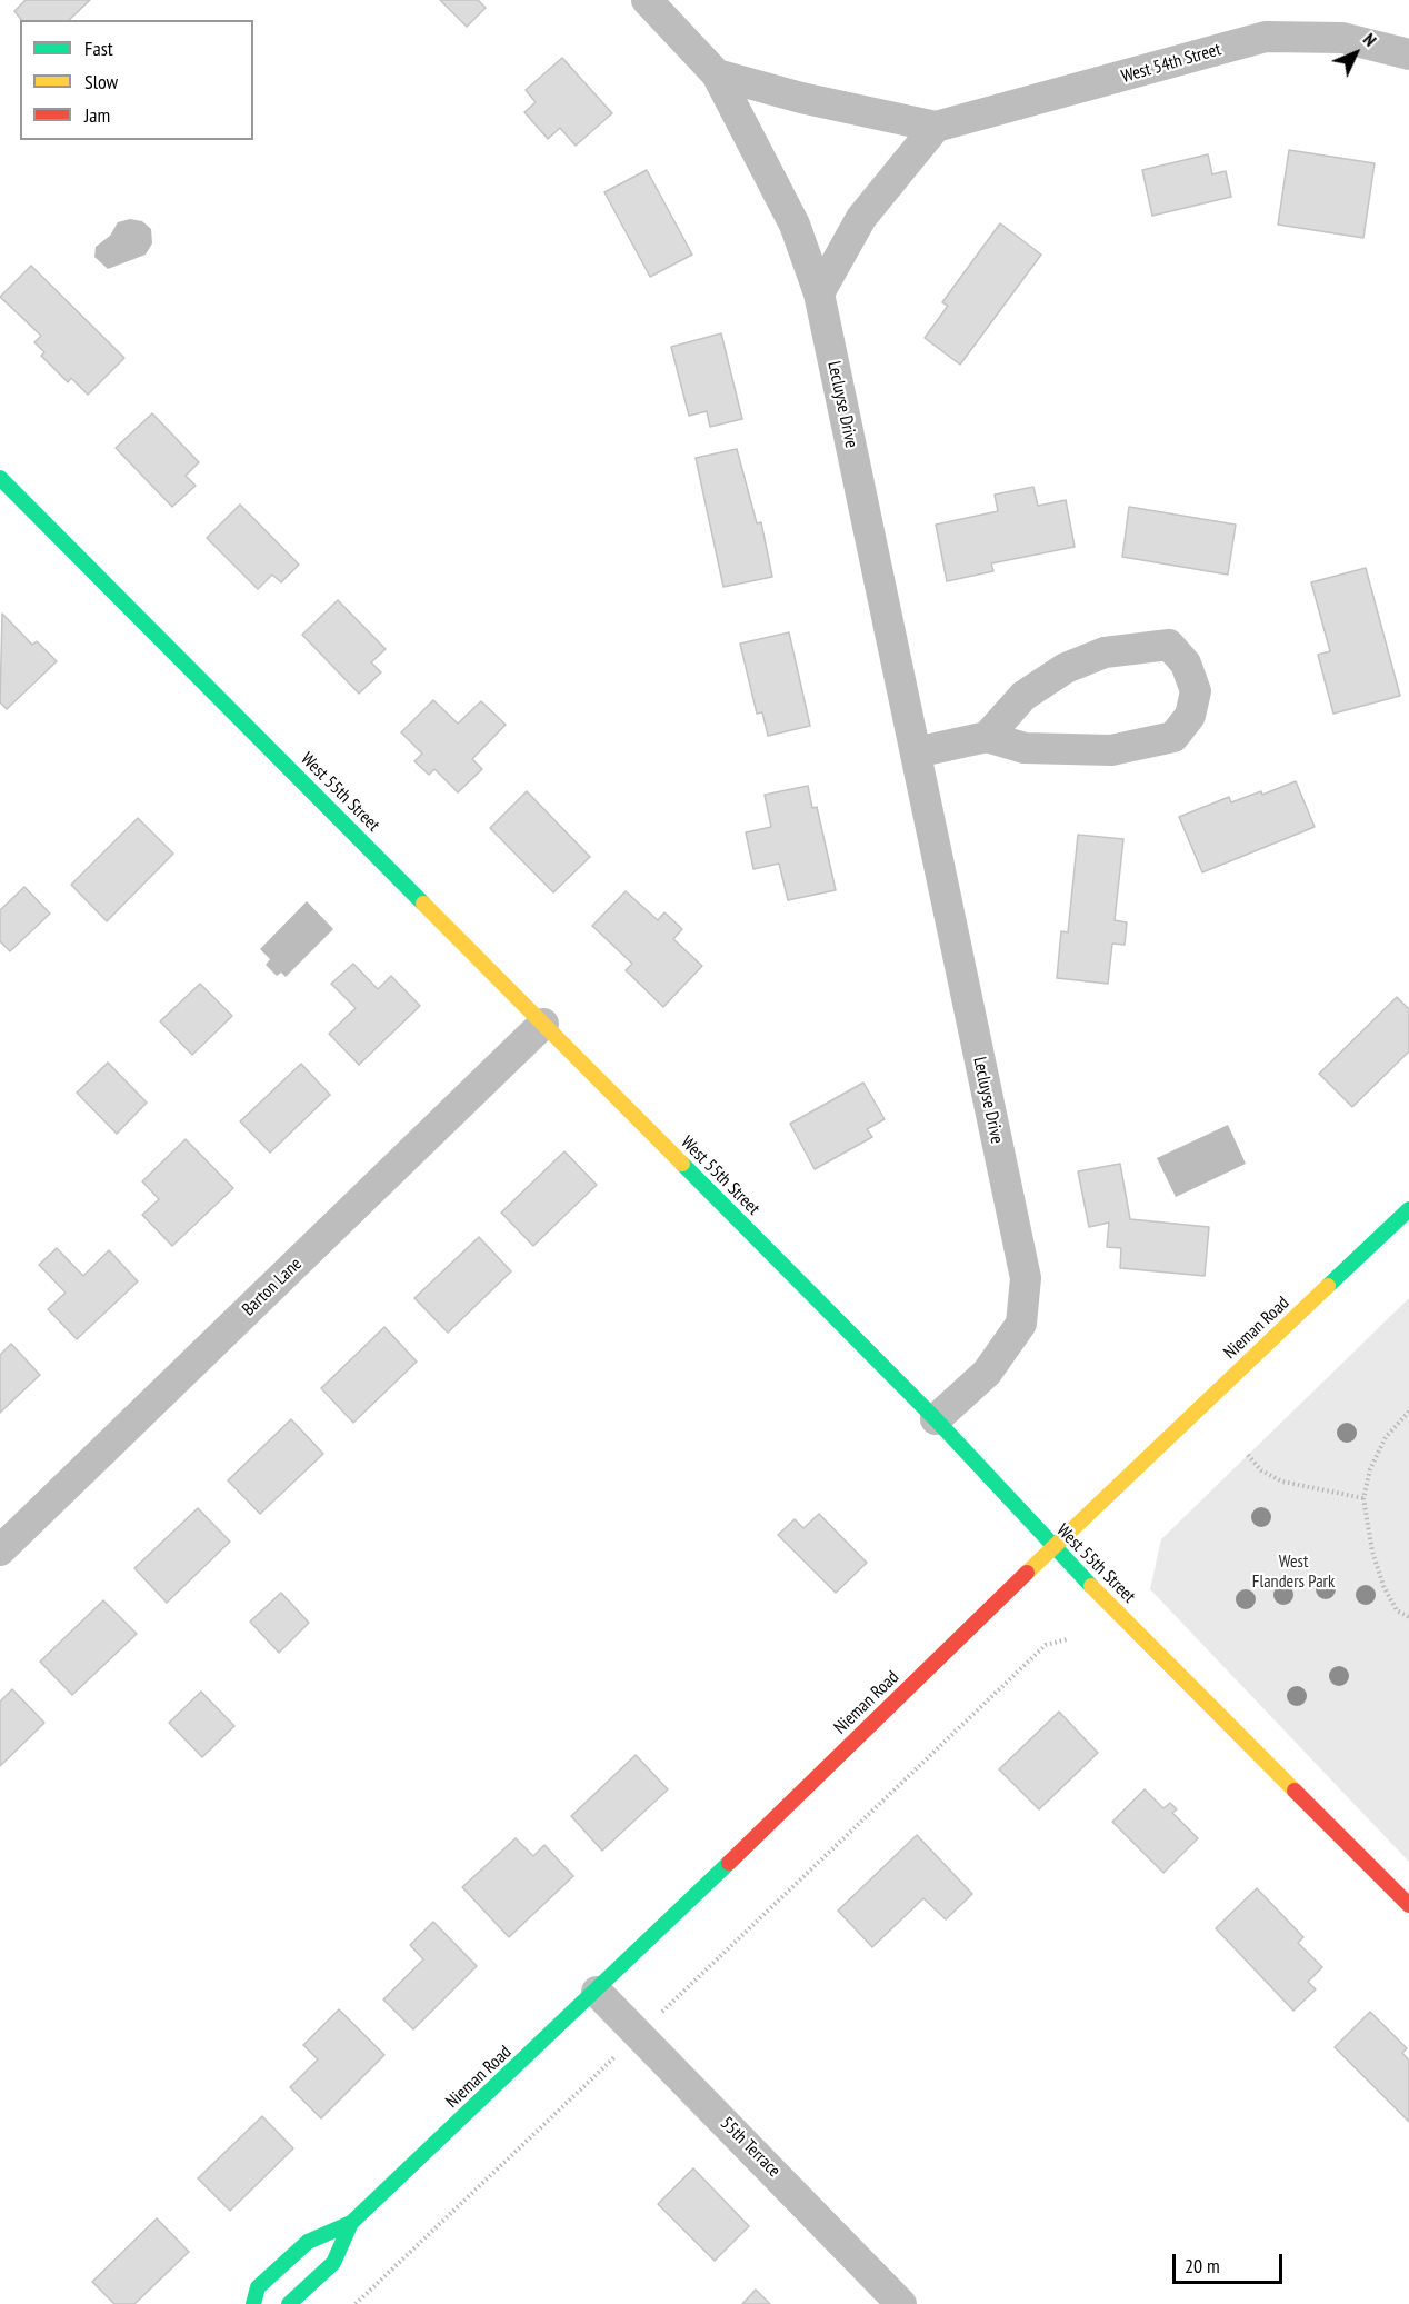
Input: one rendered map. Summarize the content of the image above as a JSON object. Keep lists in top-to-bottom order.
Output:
{
  "streets": {
    "street": [
      "West 54th Street",
      "Lecluyse Drive",
      "West 55th Street",
      "Barton Lane",
      "Nieman Road",
      "55th Terrace"
    ]
  },
  "crossings": [
    ["West 54th Street", "Lecluyse Drive"],
    ["Lecluyse Drive", "West 55th Street"],
    ["West 55th Street", "Barton Lane"],
    ["West 55th Street", "Nieman Road"],
    ["Nieman Road", "55th Terrace"]
  ],
  "parks": ["West Flanders Park"],
  "legend": ["Fast", "Slow", "Jam"],
  "scale_bar": "20 m",
  "north": "top right"
}
